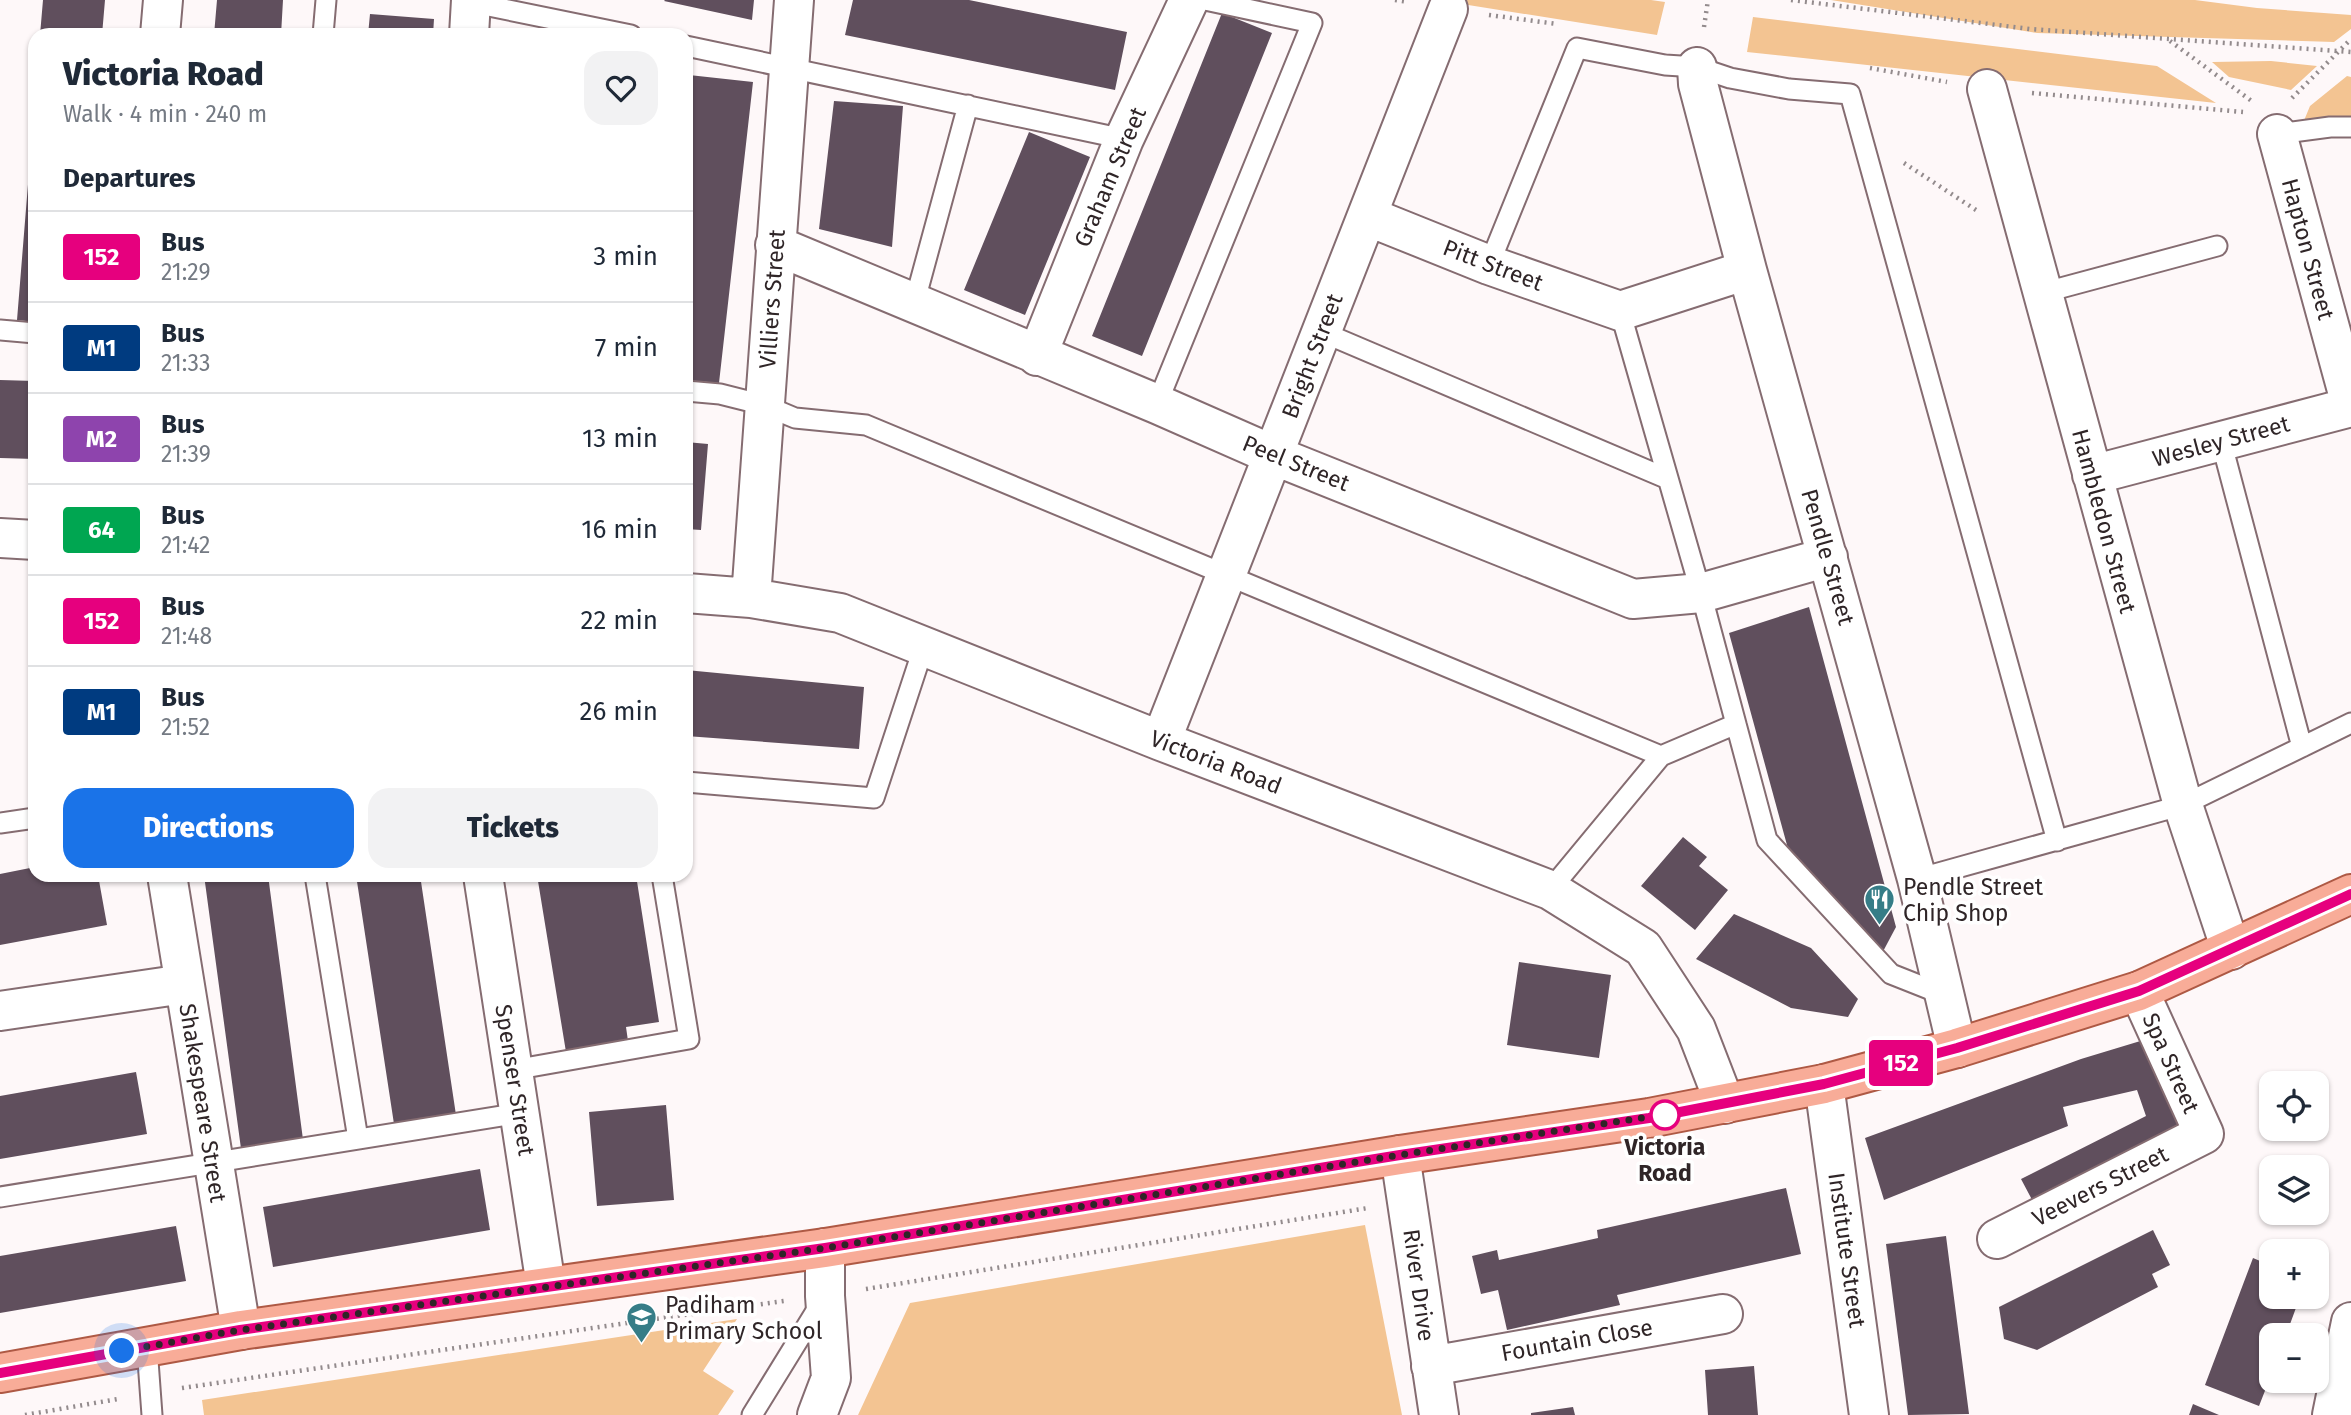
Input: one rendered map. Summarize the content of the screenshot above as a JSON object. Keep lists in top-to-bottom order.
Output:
{
  "streets": {
    "street": [
      "Graham Street",
      "Hapton Street",
      "Pitt Street",
      "Villiers Street",
      "Bright Street",
      "Wesley Street",
      "Peel Street",
      "Hambledon Street",
      "Pendle Street",
      "Victoria Road",
      "Spa Street",
      "Spenser Street",
      "Shakespeare Street",
      "Veevers Street",
      "Institute Street",
      "River Drive",
      "Fountain Close"
    ]
  },
  "crossings": [
    ["Graham Street", "Peel Street"],
    ["Hapton Street", "Wesley Street"],
    ["Pitt Street", "Bright Street"],
    ["Villiers Street", "Peel Street"],
    ["Villiers Street", "Victoria Road"],
    ["Bright Street", "Peel Street"],
    ["Bright Street", "Victoria Road"],
    ["Wesley Street", "Hambledon Street"],
    ["Peel Street", "Pendle Street"],
    ["Spa Street", "Veevers Street"],
    ["River Drive", "Fountain Close"]
  ],
  "places": {
    "restaurant": ["Pendle Street Chip Shop"],
    "other": ["Victoria Road"],
    "school or university": ["Padiham Primary School"]
  },
  "lines": ["bus line 152"],
  "page": {
    "on_map": "152",
    "heading": [
      ["Victoria Road", "Walk · 4 min · 240 m"],
      "Departures"
    ],
    "list": [
      {
        "mark": "152",
        "name": "Bus",
        "note": "21:29",
        "value": "3 min"
      },
      {
        "mark": "M1",
        "name": "Bus",
        "note": "21:33",
        "value": "7 min"
      },
      {
        "mark": "M2",
        "name": "Bus",
        "note": "21:39",
        "value": "13 min"
      },
      {
        "mark": "64",
        "name": "Bus",
        "note": "21:42",
        "value": "16 min"
      },
      {
        "mark": "152",
        "name": "Bus",
        "note": "21:48",
        "value": "22 min"
      },
      {
        "mark": "M1",
        "name": "Bus",
        "note": "21:52",
        "value": "26 min"
      }
    ],
    "buttons": ["Directions", "Tickets"],
    "map_buttons": ["+", "−"]
  }
}
